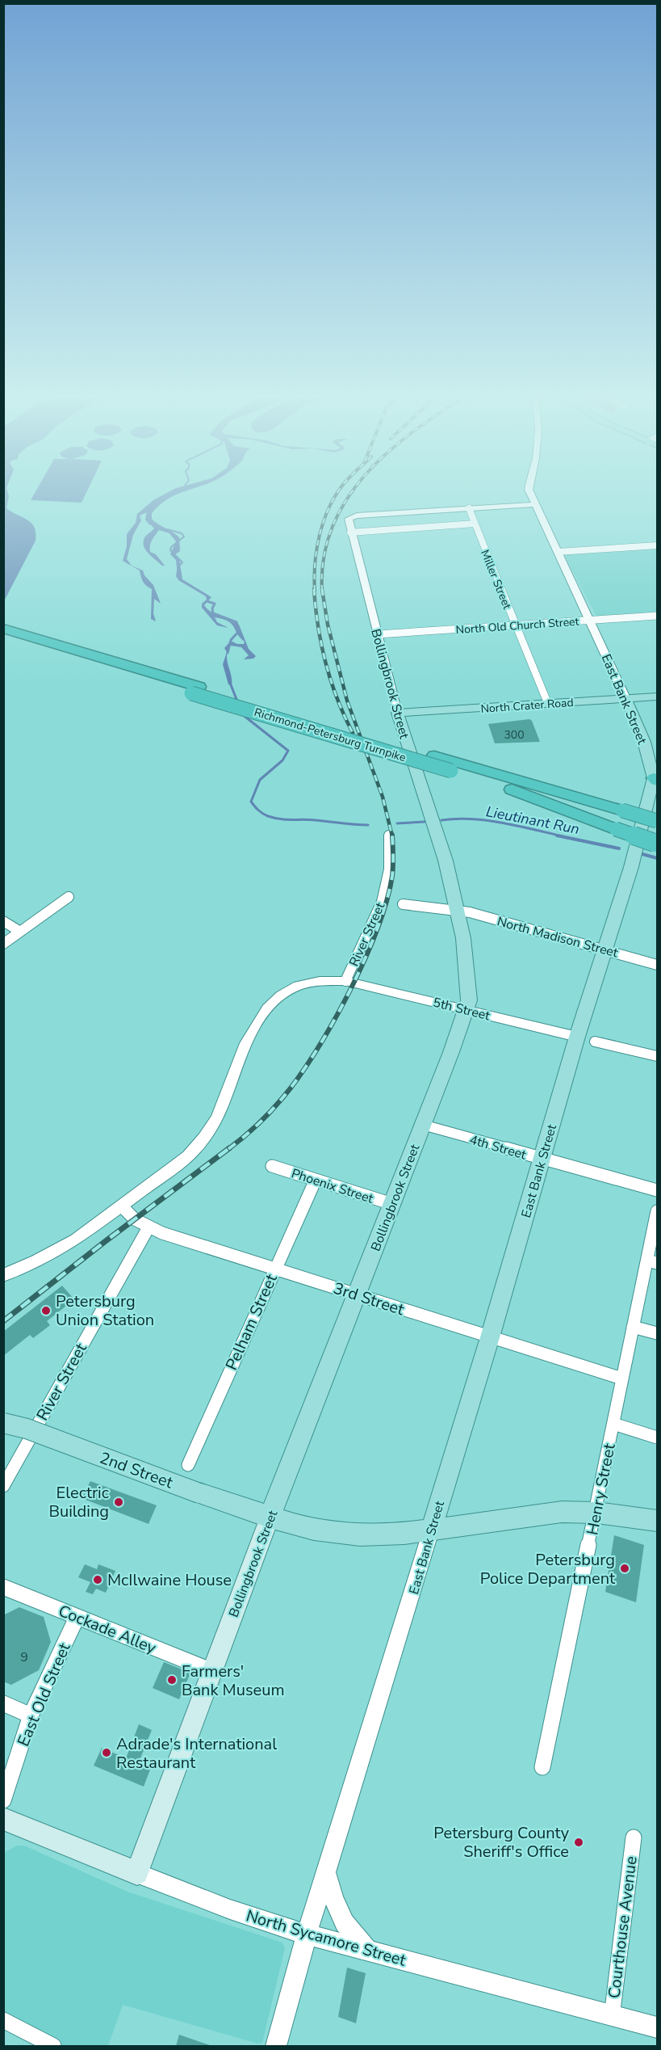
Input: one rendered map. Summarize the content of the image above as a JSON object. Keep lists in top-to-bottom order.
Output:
{
  "streets": {
    "highway": ["Richmond-Petersburg Turnpike"],
    "main road": [
      "Bollingbrook Street",
      "East Bank Street",
      "North Crater Road",
      "2nd Street",
      "North Sycamore Street"
    ],
    "street": [
      "Miller Street",
      "North Old Church Street",
      "River Street",
      "North Madison Street",
      "5th Street",
      "4th Street",
      "Phoenix Street",
      "3rd Street",
      "Pelham Street",
      "Henry Street",
      "Cockade Alley",
      "East Old Street",
      "Courthouse Avenue"
    ]
  },
  "crossings": [
    ["Miller Street", "North Old Church Street"],
    ["Miller Street", "North Crater Road"],
    ["North Old Church Street", "Bollingbrook Street"],
    ["North Old Church Street", "East Bank Street"],
    ["Bollingbrook Street", "North Crater Road"],
    ["Bollingbrook Street", "North Madison Street"],
    ["Bollingbrook Street", "5th Street"],
    ["Bollingbrook Street", "4th Street"],
    ["Bollingbrook Street", "Phoenix Street"],
    ["Bollingbrook Street", "3rd Street"],
    ["Bollingbrook Street", "2nd Street"],
    ["Bollingbrook Street", "Cockade Alley"],
    ["Bollingbrook Street", "North Sycamore Street"],
    ["East Bank Street", "North Crater Road"],
    ["East Bank Street", "North Madison Street"],
    ["East Bank Street", "5th Street"],
    ["East Bank Street", "4th Street"],
    ["East Bank Street", "3rd Street"],
    ["East Bank Street", "2nd Street"],
    ["East Bank Street", "North Sycamore Street"],
    ["River Street", "5th Street"],
    ["River Street", "3rd Street"],
    ["Phoenix Street", "Pelham Street"],
    ["3rd Street", "Pelham Street"],
    ["3rd Street", "Henry Street"],
    ["2nd Street", "Henry Street"],
    ["Cockade Alley", "East Old Street"],
    ["Courthouse Avenue", "North Sycamore Street"]
  ],
  "water": ["Lieutinant Run"],
  "places": [
    "Petersburg Union Station",
    "Electric Building",
    "Petersburg Police Department",
    "McIlwaine House",
    "Farmers' Bank Museum",
    "Adrade's International Restaurant",
    "Petersburg County Sheriff's Office"
  ],
  "house_numbers": ["300", "9"]
}
